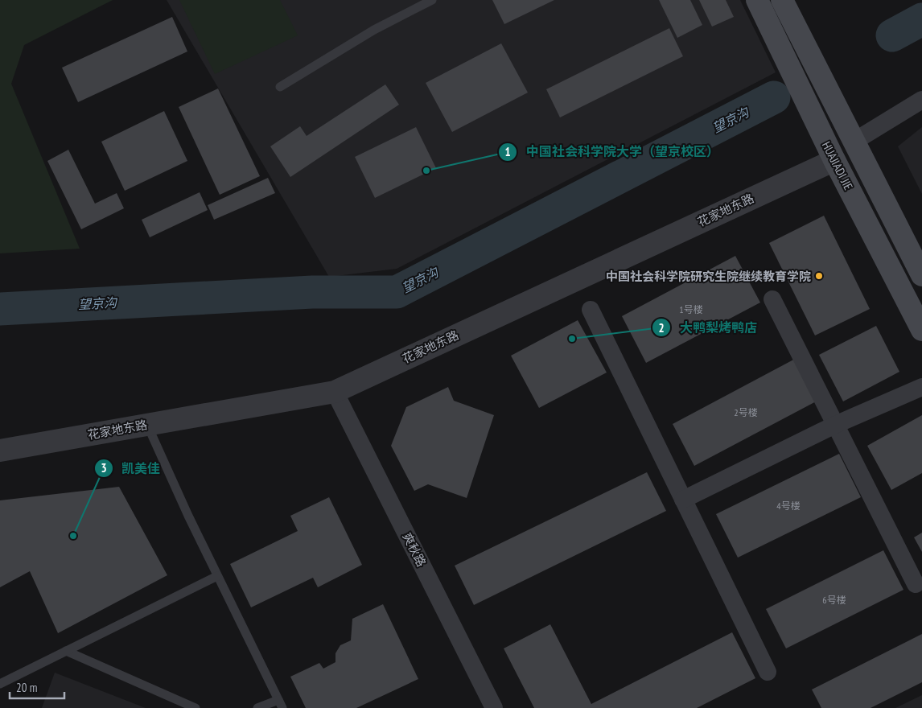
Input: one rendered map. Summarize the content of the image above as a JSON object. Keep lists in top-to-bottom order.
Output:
{
  "streets": {
    "main road": ["HUAJIADI JIE"],
    "street": ["花家地东路", "爽秋路"]
  },
  "crossings": [
    ["HUAJIADI JIE", "花家地东路"],
    ["花家地东路", "爽秋路"]
  ],
  "water": ["望京沟"],
  "places": [
    "中国社会科学院大学（望京校区）",
    "中国社会科学院研究生院继续教育学院",
    "大鸭梨烤鸭店",
    "凯美佳"
  ],
  "house_numbers": [
    "1号楼",
    "2号楼",
    "4号楼",
    "6号楼"
  ],
  "scale_bar": "20 m"
}
